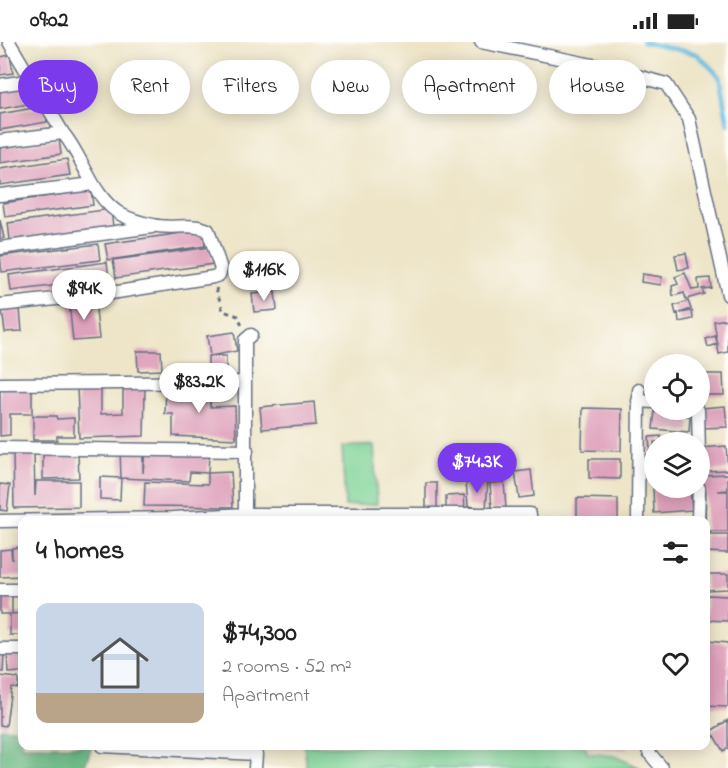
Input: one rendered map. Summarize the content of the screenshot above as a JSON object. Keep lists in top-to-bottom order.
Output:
{
  "page": {
    "status": "09:02",
    "chip": [
      "Buy",
      "Rent",
      "Filters",
      "New",
      "Apartment",
      "House"
    ],
    "price": [
      "$116K",
      "$94K",
      "$83.2K",
      "$74.3K"
    ],
    "heading": "4 homes",
    "list": [
      {
        "name": "$74,300",
        "note": "2 rooms · 52 m² · Apartment"
      }
    ]
  }
}
